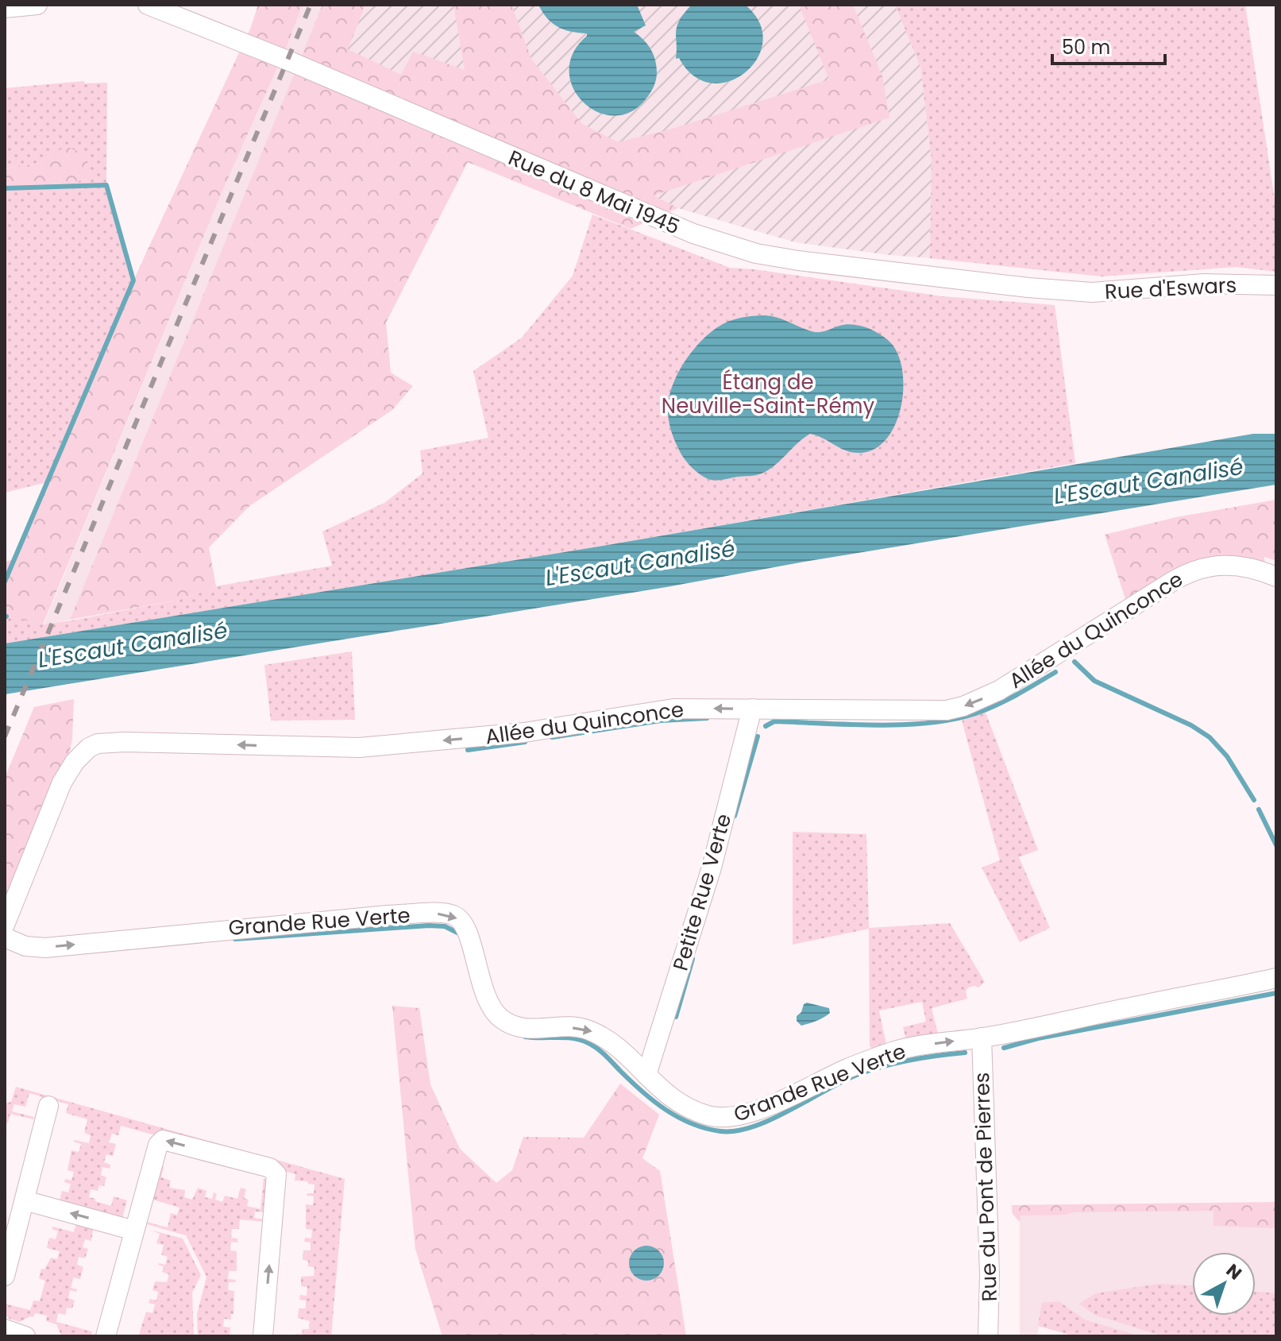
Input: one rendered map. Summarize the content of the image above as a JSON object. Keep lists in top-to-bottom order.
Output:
{
  "streets": {
    "street": [
      "Rue du 8 Mai 1945",
      "Rue d'Eswars",
      "Allée du Quinconce",
      "Petite Rue Verte",
      "Grande Rue Verte",
      "Rue du Pont de Pierres"
    ]
  },
  "crossings": [
    ["Rue du 8 Mai 1945", "Rue d'Eswars"],
    ["Allée du Quinconce", "Petite Rue Verte"],
    ["Petite Rue Verte", "Grande Rue Verte"],
    ["Grande Rue Verte", "Rue du Pont de Pierres"]
  ],
  "one_way": ["Allée du Quinconce", "Grande Rue Verte"],
  "water": ["L'Escaut Canalisé"],
  "parks": ["Étang de Neuville-Saint-Rémy"],
  "scale_bar": "50 m",
  "north": "top right"
}
